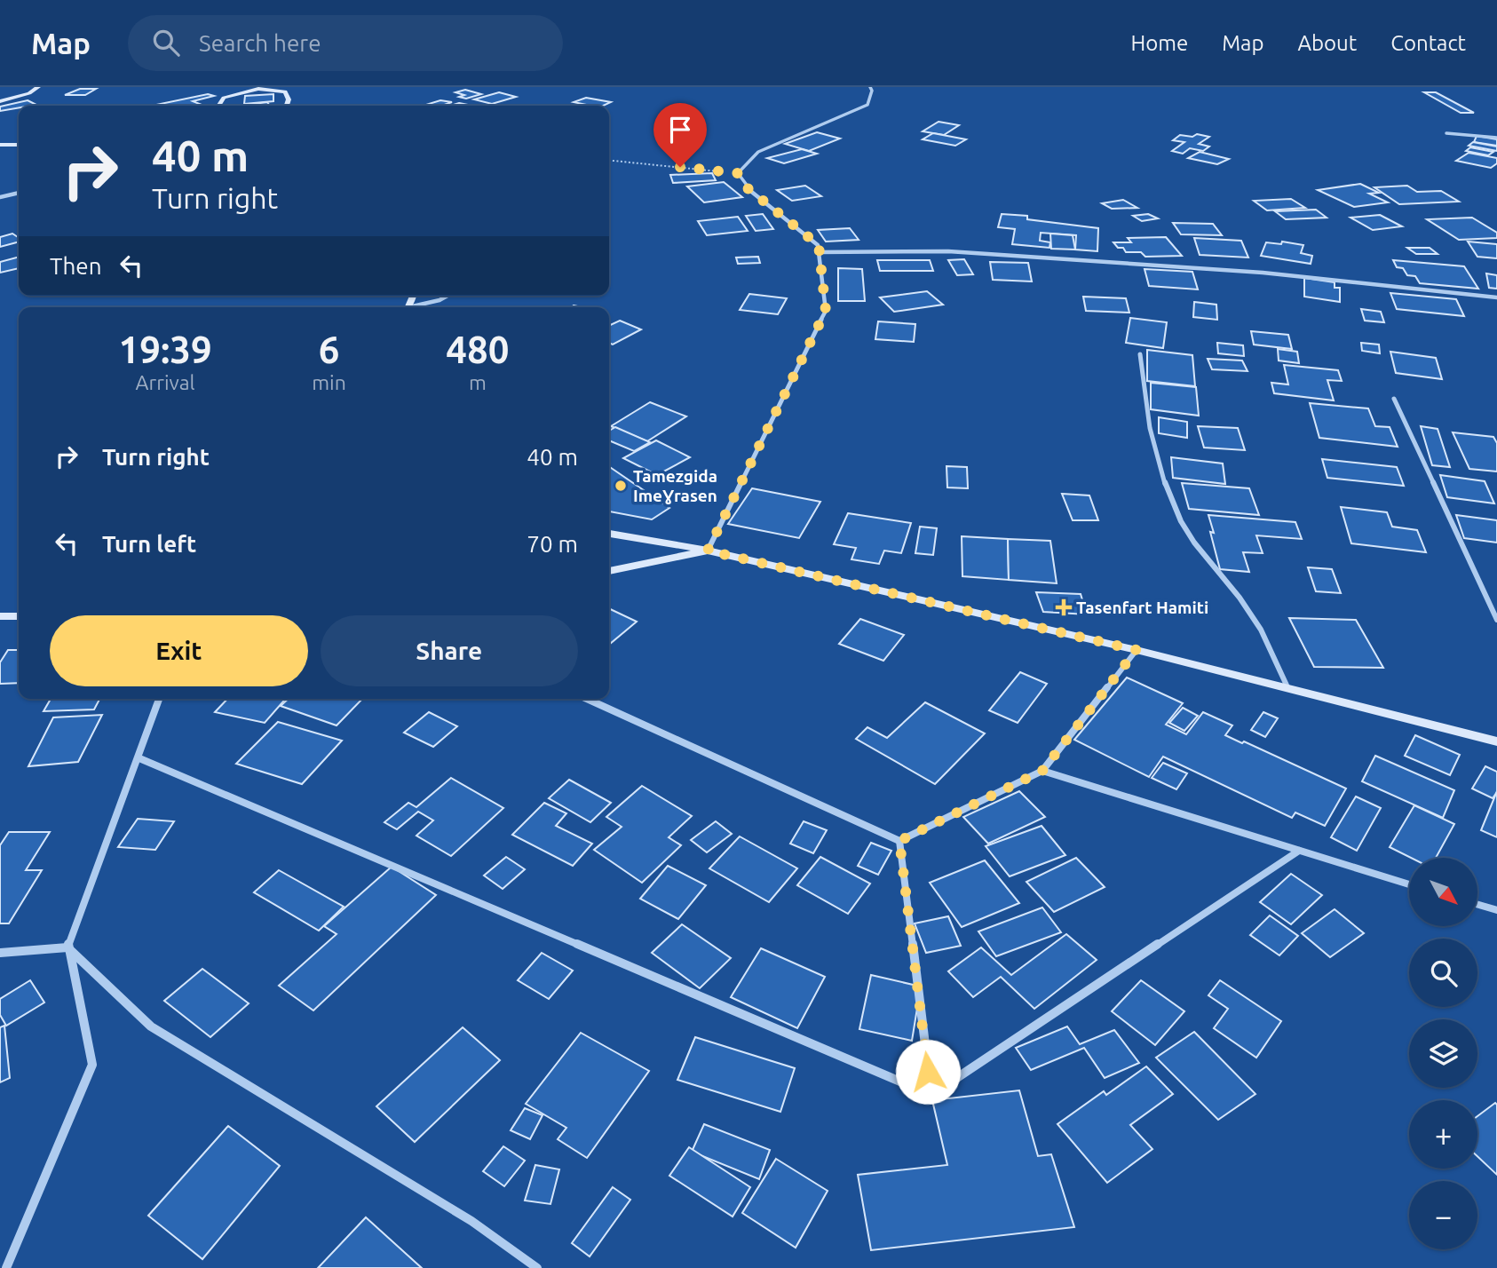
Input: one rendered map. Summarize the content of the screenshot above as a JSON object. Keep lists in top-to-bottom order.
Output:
{
  "places": {
    "other": ["Tamezgida Imeɣrasen"],
    "health": ["Tasenfart Hamiti"]
  },
  "north": "bottom right",
  "page": {
    "header": "Map",
    "search": "Search here",
    "nav": [
      "Home",
      "Map",
      "About",
      "Contact"
    ],
    "turn": ["40 m", "Turn right"],
    "then": "Then",
    "eta": [
      "19:39",
      "Arrival",
      "6",
      "min",
      "480",
      "m"
    ],
    "list": [
      {
        "name": "Turn right",
        "value": "40 m"
      },
      {
        "name": "Turn left",
        "value": "70 m"
      }
    ],
    "buttons": ["Exit", "Share"],
    "map_buttons": ["+", "−"]
  }
}
